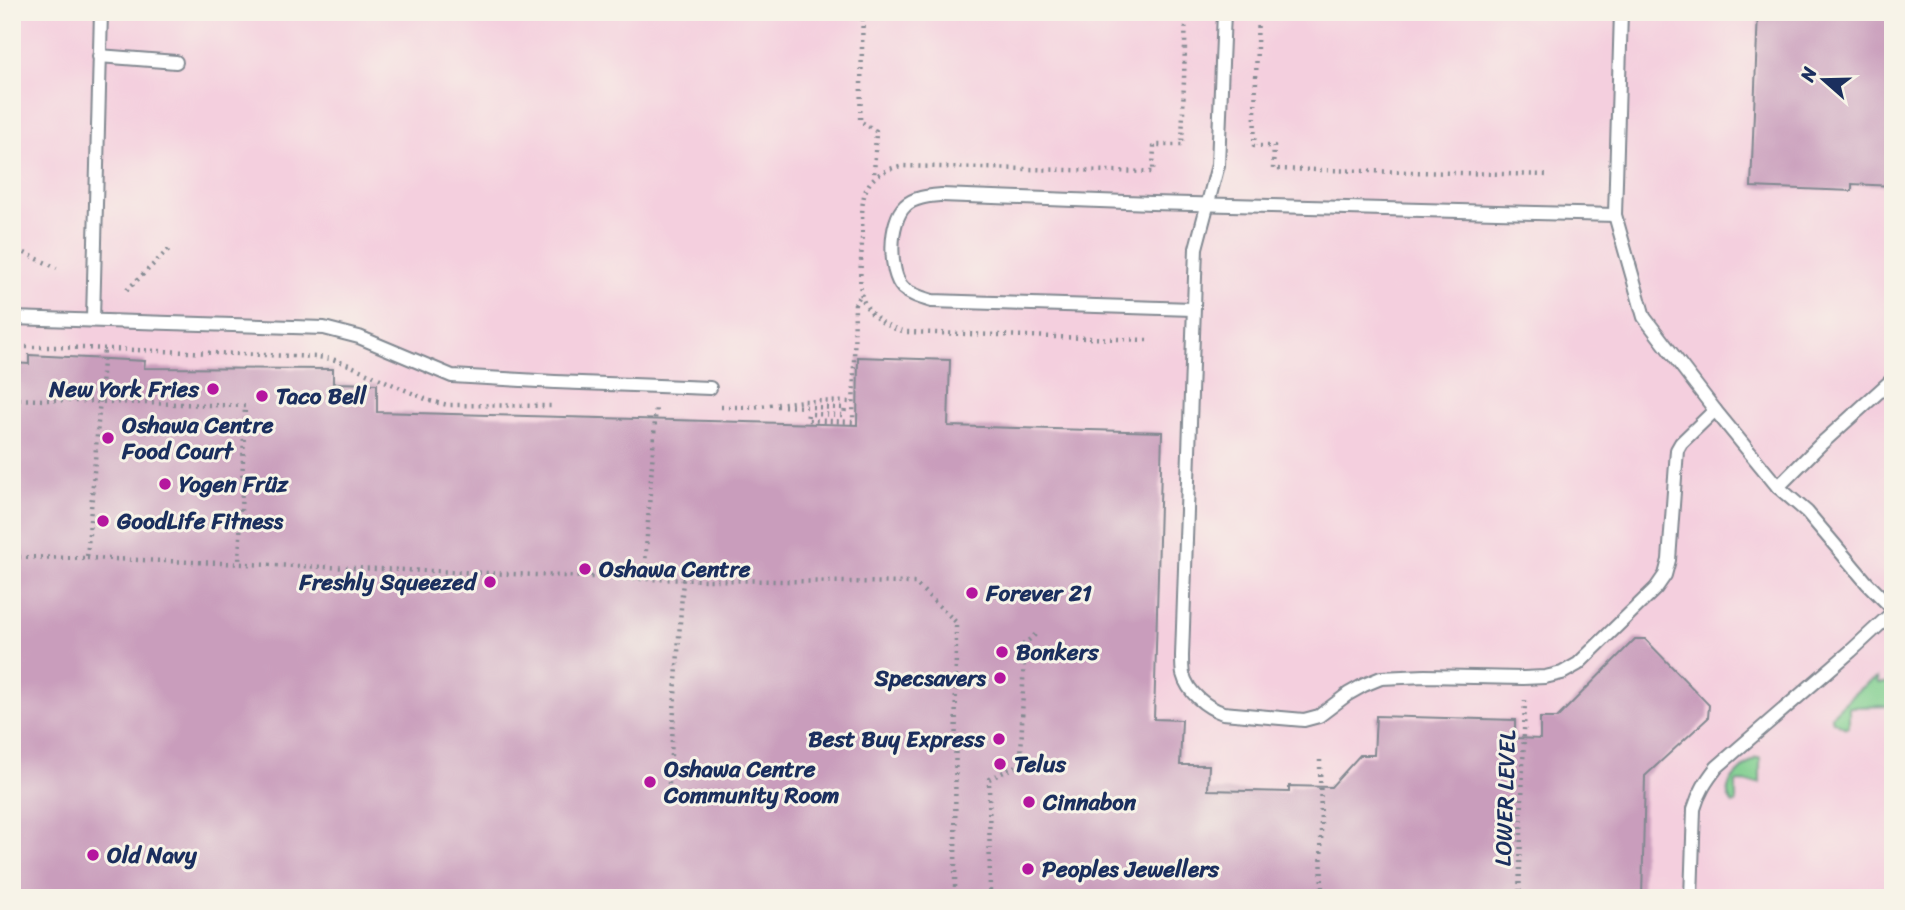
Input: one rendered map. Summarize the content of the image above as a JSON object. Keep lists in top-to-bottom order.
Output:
{
  "streets": {
    "path": ["LOWER LEVEL"]
  },
  "places": [
    "New York Fries",
    "Taco Bell",
    "Oshawa Centre Food Court",
    "Yogen Früz",
    "GoodLife Fitness",
    "Oshawa Centre",
    "Freshly Squeezed",
    "Forever 21",
    "Bonkers",
    "Specsavers",
    "Best Buy Express",
    "Telus",
    "Oshawa Centre Community Room",
    "Cinnabon",
    "Old Navy",
    "Peoples Jewellers"
  ],
  "north": "left"
}
